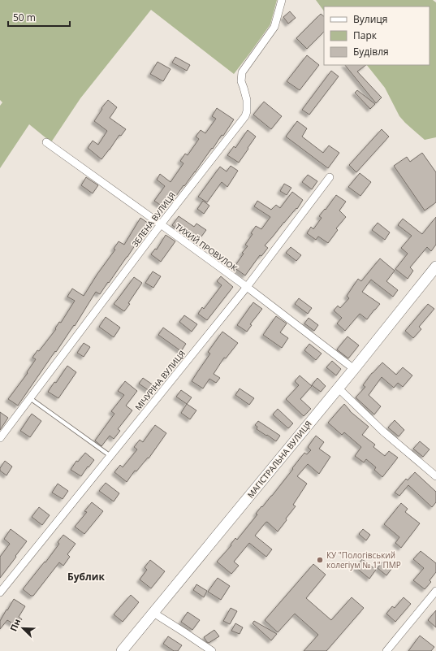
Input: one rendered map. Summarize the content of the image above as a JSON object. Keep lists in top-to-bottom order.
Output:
{
  "streets": {
    "main road": ["МАГІСТРАЛЬНА ВУЛИЦЯ"],
    "street": ["ЗЕЛЕНА ВУЛИЦЯ", "ТИХИЙ ПРОВУЛОК", "МІЧУРІНА ВУЛИЦЯ"]
  },
  "crossings": [
    ["ЗЕЛЕНА ВУЛИЦЯ", "ТИХИЙ ПРОВУЛОК"],
    ["ТИХИЙ ПРОВУЛОК", "МІЧУРІНА ВУЛИЦЯ"],
    ["ТИХИЙ ПРОВУЛОК", "МАГІСТРАЛЬНА ВУЛИЦЯ"]
  ],
  "districts": ["Бублик"],
  "places": ["КУ \"Пологівський колегіум № 1\" ПМР"],
  "legend": ["Вулиця", "Парк", "Будівля"],
  "scale_bar": "50 m",
  "north": "top left"
}
